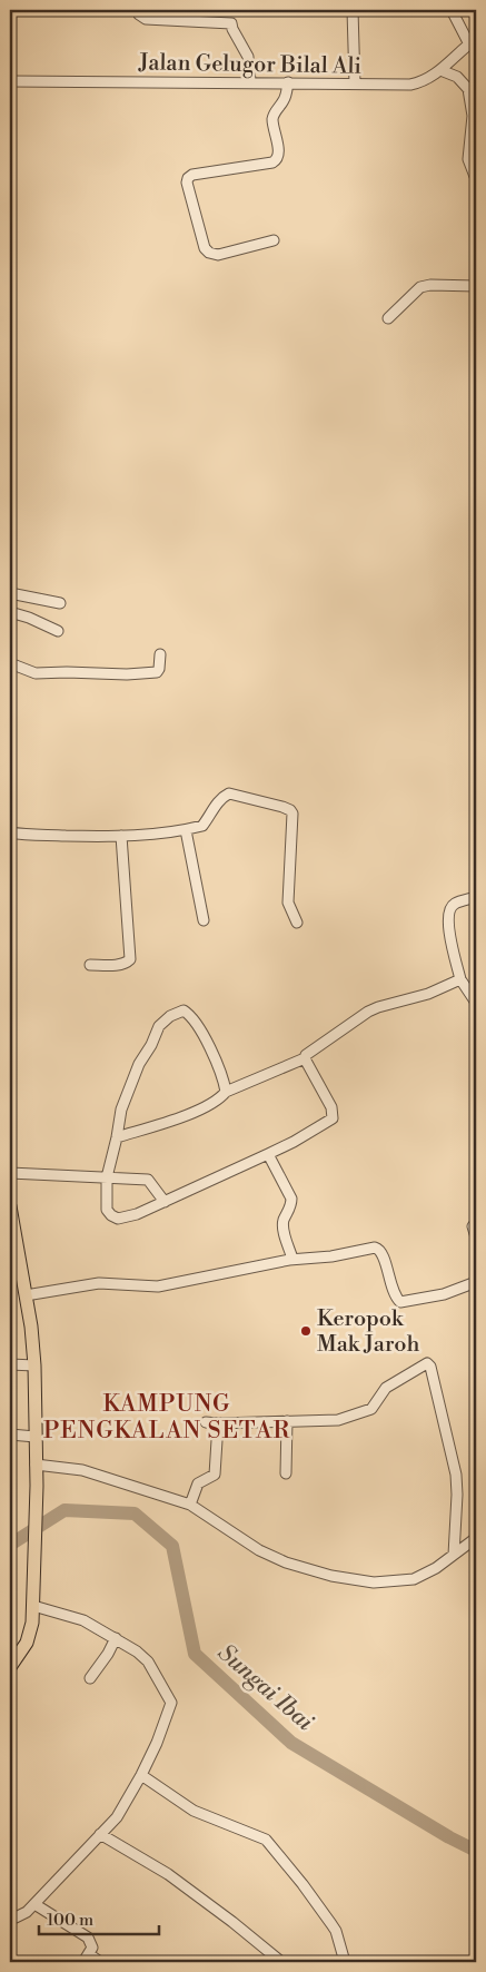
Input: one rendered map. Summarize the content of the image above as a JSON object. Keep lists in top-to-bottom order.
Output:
{
  "streets": {
    "street": ["Jalan Gelugor Bilal Ali"]
  },
  "districts": ["KAMPUNG PENGKALAN SETAR"],
  "water": ["Sungai Ibai"],
  "places": ["Keropok Mak Jaroh"],
  "scale_bar": "100 m"
}
